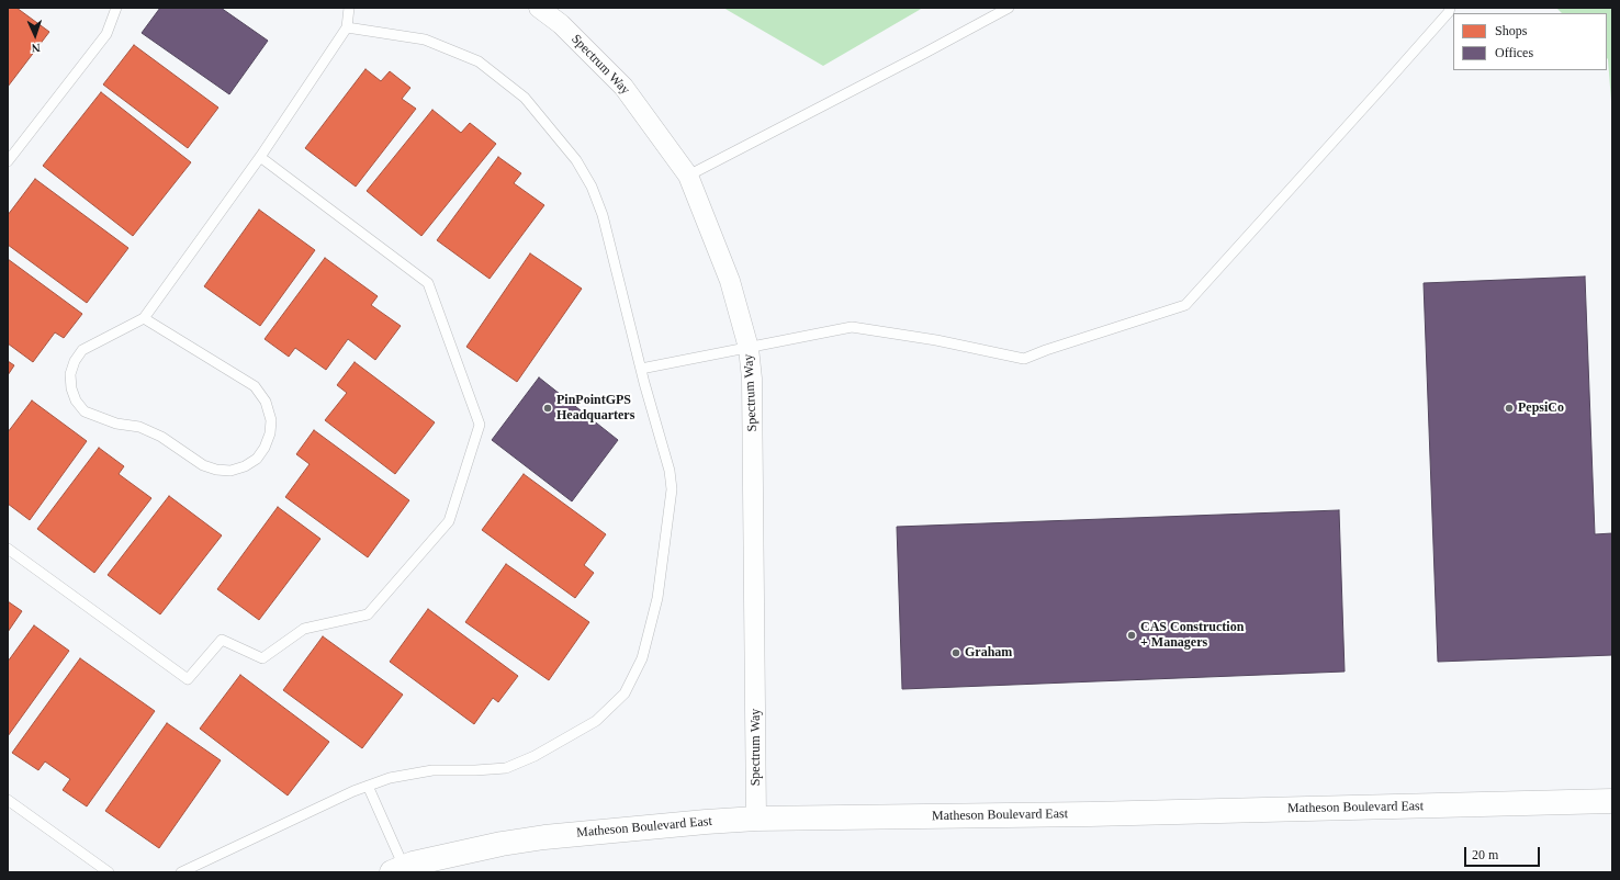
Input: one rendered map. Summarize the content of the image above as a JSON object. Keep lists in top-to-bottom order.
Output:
{
  "streets": {
    "street": ["Spectrum Way", "Matheson Boulevard East"]
  },
  "crossings": [
    ["Spectrum Way", "Matheson Boulevard East"]
  ],
  "places": [
    "PinPointGPS Headquarters",
    "PepsiCo",
    "CAS Construction + Managers",
    "Graham"
  ],
  "legend": ["Shops", "Offices"],
  "scale_bar": "20 m",
  "north": "bottom"
}
